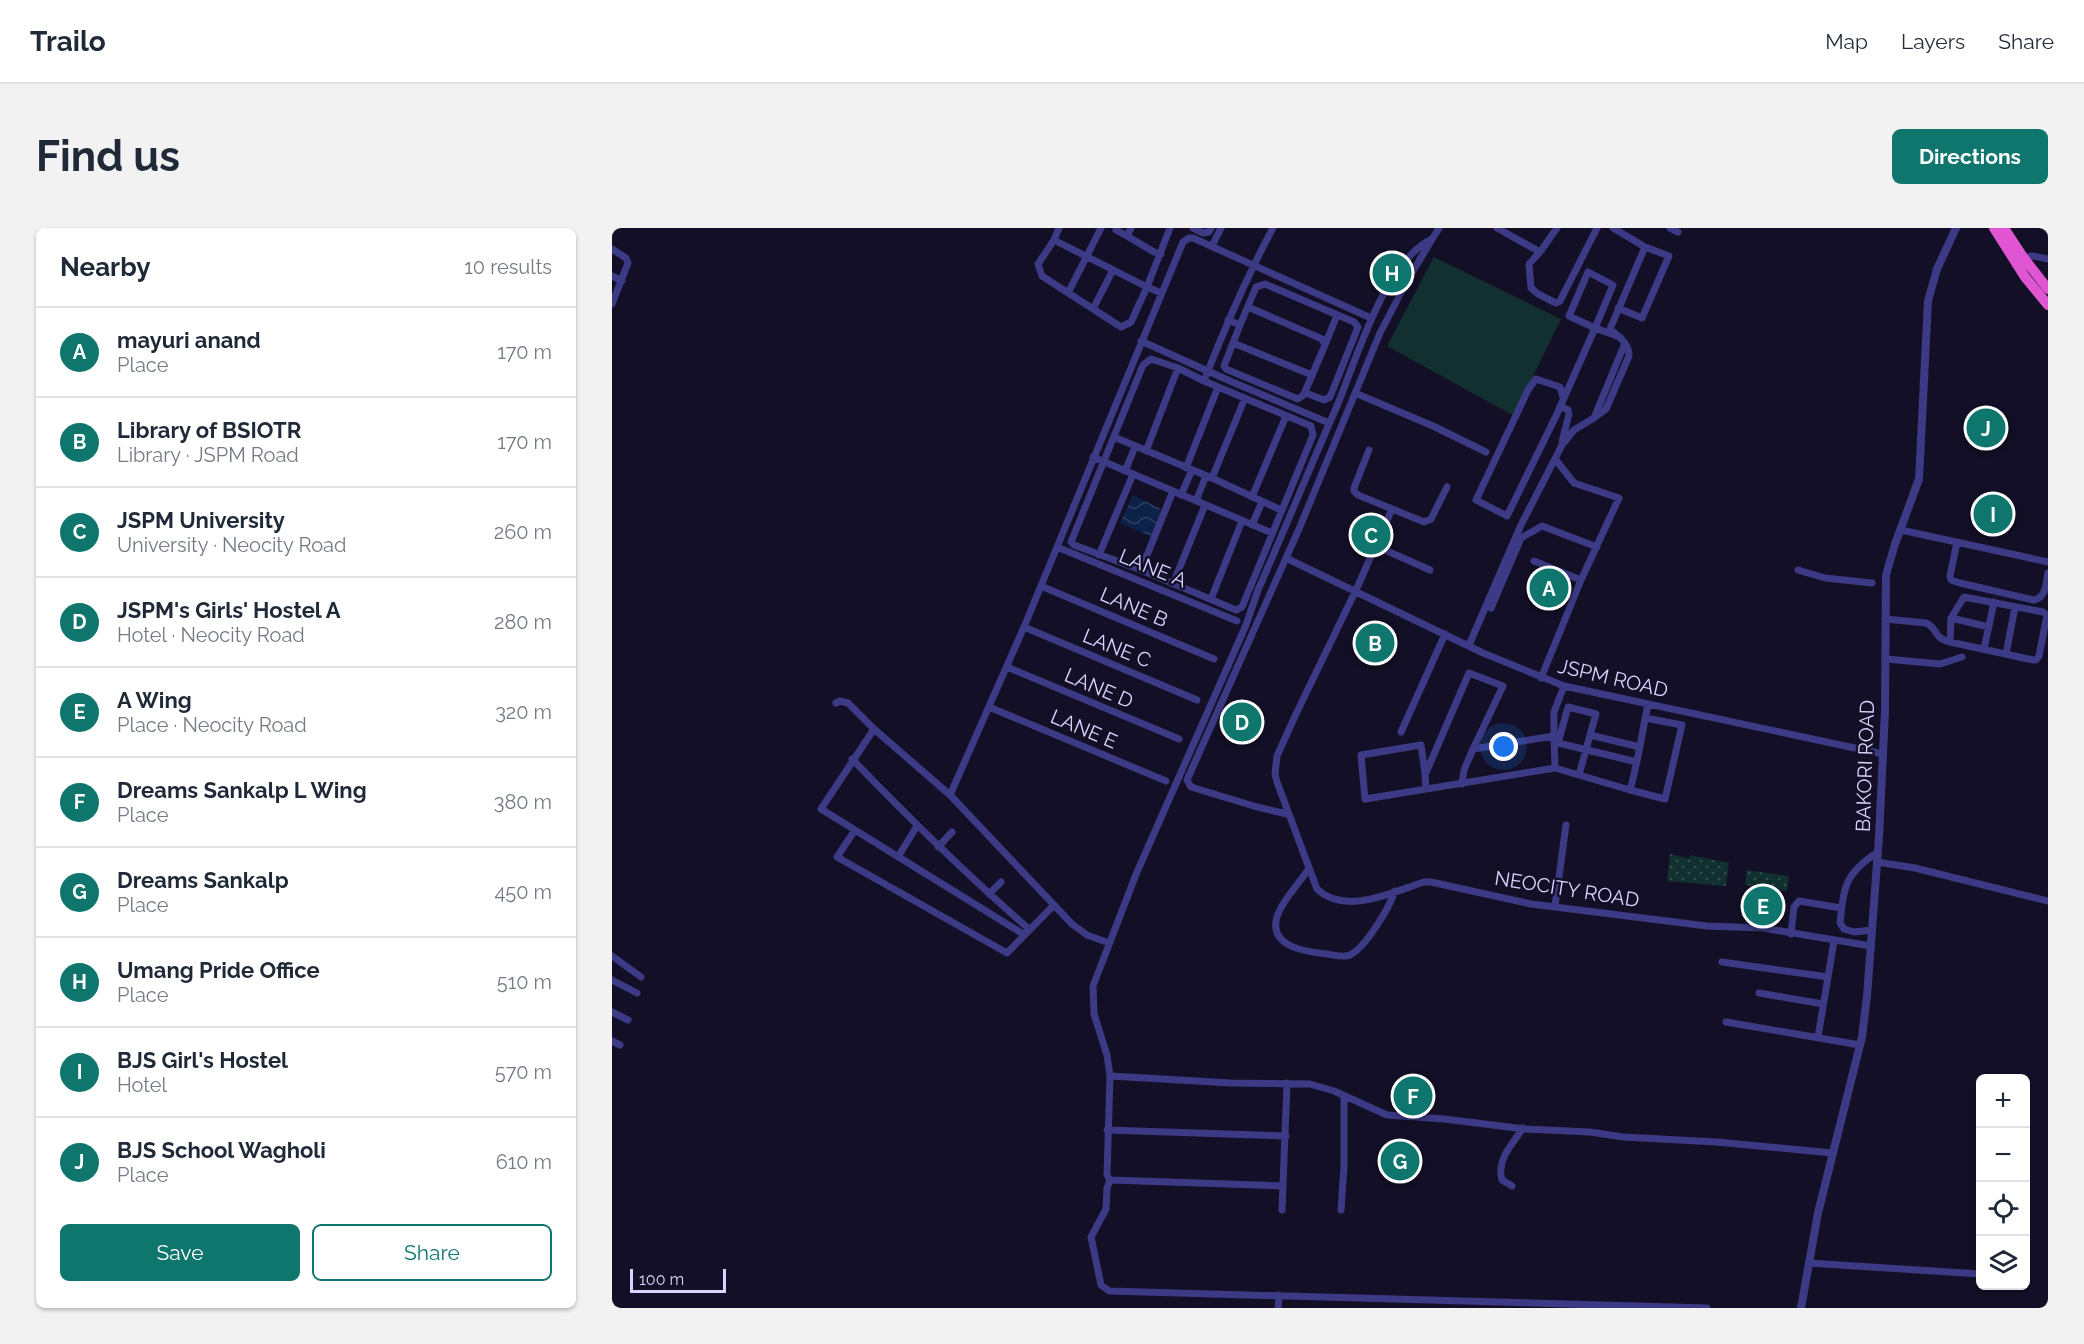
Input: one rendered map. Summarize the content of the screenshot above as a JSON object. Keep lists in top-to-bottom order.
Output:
{
  "streets": {
    "street": [
      "LANE A",
      "LANE B",
      "LANE C",
      "JSPM ROAD",
      "LANE D",
      "LANE E",
      "BAKORI ROAD",
      "NEOCITY ROAD"
    ]
  },
  "crossings": [
    ["JSPM ROAD", "BAKORI ROAD"],
    ["JSPM ROAD", "NEOCITY ROAD"],
    ["BAKORI ROAD", "NEOCITY ROAD"]
  ],
  "scale_bar": "100 m",
  "page": {
    "header": "Trailo",
    "nav": ["Map", "Layers", "Share"],
    "buttons": [
      "Directions",
      ["Save", "Share"]
    ],
    "title": "Find us",
    "heading": ["Nearby", "10 results"],
    "pins": [
      "H",
      "J",
      "I",
      "C",
      "A",
      "B",
      "D",
      "E",
      "F",
      "G"
    ],
    "list": [
      {
        "mark": "A",
        "name": "mayuri anand",
        "note": "Place",
        "value": "170 m"
      },
      {
        "mark": "B",
        "name": "Library of BSIOTR",
        "note": "Library · JSPM Road",
        "value": "170 m"
      },
      {
        "mark": "C",
        "name": "JSPM University",
        "note": "University · Neocity Road",
        "value": "260 m"
      },
      {
        "mark": "D",
        "name": "JSPM's Girls' Hostel A",
        "note": "Hotel · Neocity Road",
        "value": "280 m"
      },
      {
        "mark": "E",
        "name": "A Wing",
        "note": "Place · Neocity Road",
        "value": "320 m"
      },
      {
        "mark": "F",
        "name": "Dreams Sankalp L Wing",
        "note": "Place",
        "value": "380 m"
      },
      {
        "mark": "G",
        "name": "Dreams Sankalp",
        "note": "Place",
        "value": "450 m"
      },
      {
        "mark": "H",
        "name": "Umang Pride Office",
        "note": "Place",
        "value": "510 m"
      },
      {
        "mark": "I",
        "name": "BJS Girl's Hostel",
        "note": "Hotel",
        "value": "570 m"
      },
      {
        "mark": "J",
        "name": "BJS School Wagholi",
        "note": "Place",
        "value": "610 m"
      }
    ],
    "map_buttons": ["+", "−"],
    "scale": "100 m"
  }
}
